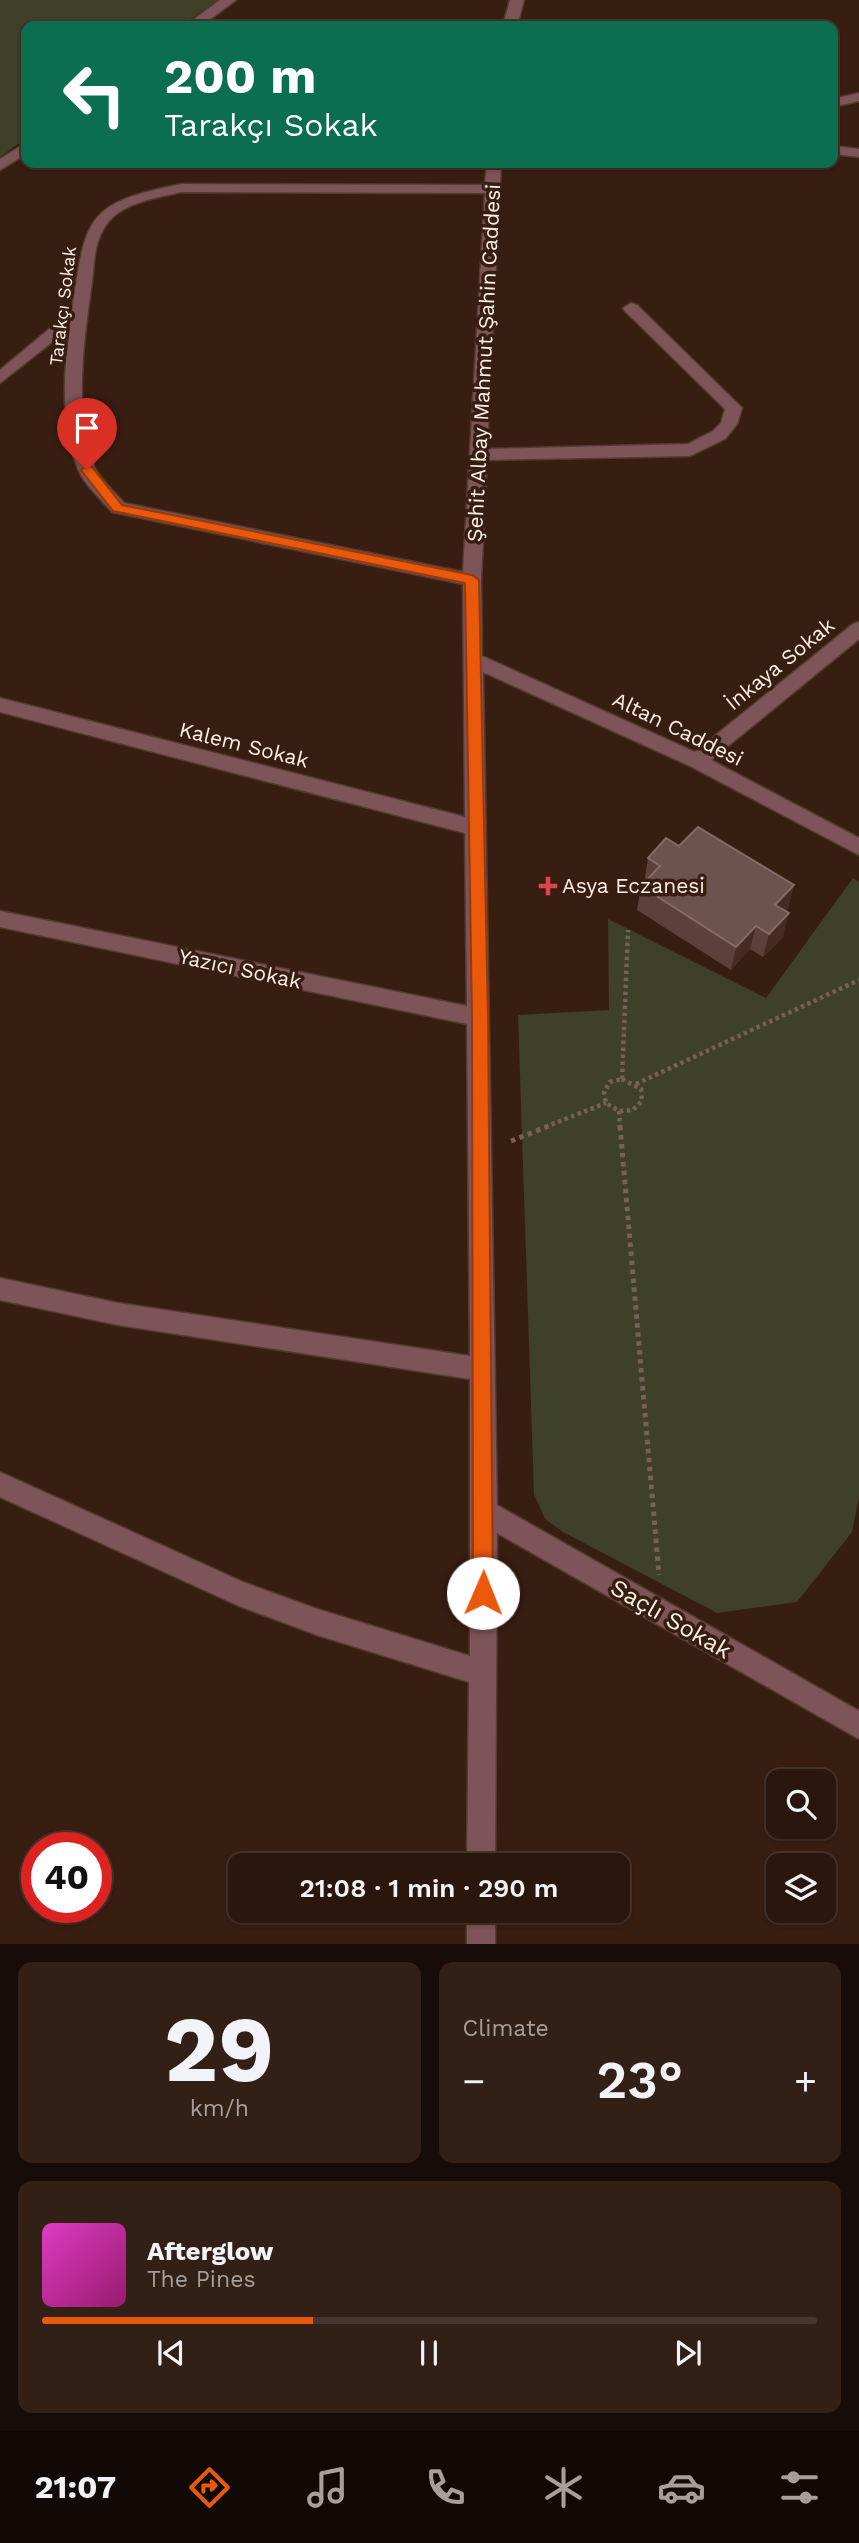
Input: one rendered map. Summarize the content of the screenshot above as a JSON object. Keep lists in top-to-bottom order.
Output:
{
  "streets": {
    "street": [
      "Tarakçı Sokak",
      "Şehit Albay Mahmut Şahin Caddesi",
      "İnkaya Sokak",
      "Altan Caddesi",
      "Kalem Sokak",
      "Yazıcı Sokak",
      "Saçlı Sokak"
    ]
  },
  "crossings": [
    ["Tarakçı Sokak", "Şehit Albay Mahmut Şahin Caddesi"],
    ["Şehit Albay Mahmut Şahin Caddesi", "Altan Caddesi"],
    ["Şehit Albay Mahmut Şahin Caddesi", "Kalem Sokak"],
    ["Şehit Albay Mahmut Şahin Caddesi", "Yazıcı Sokak"],
    ["Şehit Albay Mahmut Şahin Caddesi", "Saçlı Sokak"],
    ["İnkaya Sokak", "Altan Caddesi"]
  ],
  "places": {
    "health": ["Asya Eczanesi"]
  },
  "page": {
    "turn": ["200 m", "Tarakçı Sokak"],
    "limit": "40",
    "trip": "21:08 · 1 min · 290 m",
    "tile": [
      ["29", "km/h"],
      "Climate"
    ],
    "heat": ["−", "23°", "+"],
    "song": ["Afterglow", "The Pines"],
    "tabs": "21:07"
  }
}
